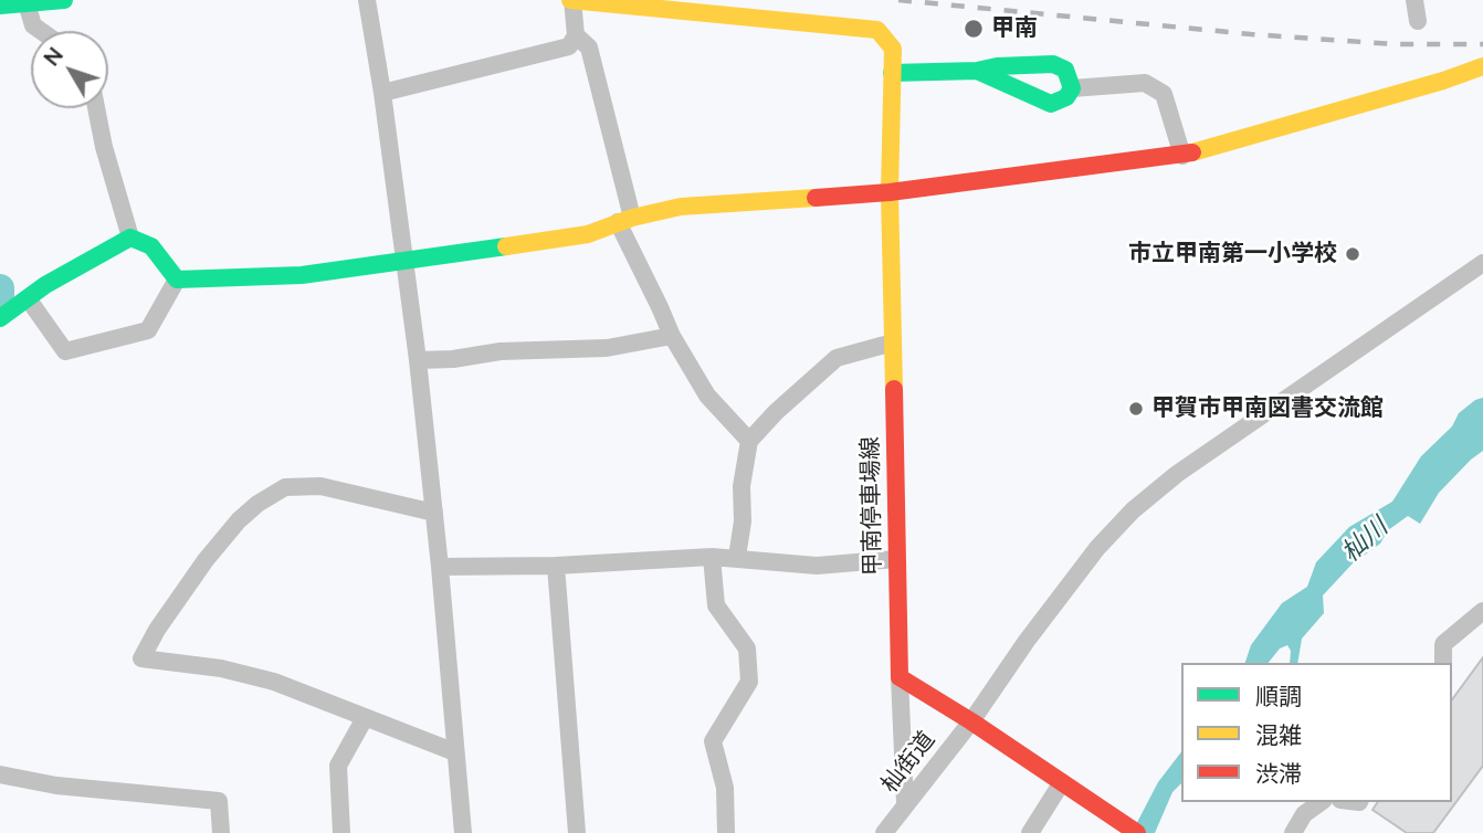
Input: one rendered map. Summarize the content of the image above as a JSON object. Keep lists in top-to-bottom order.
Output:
{
  "streets": {
    "street": ["甲南停車場線", "杣街道"]
  },
  "water": ["杣川"],
  "places": ["甲南", "市立甲南第一小学校", "甲賀市甲南図書交流館"],
  "legend": ["順調", "混雑", "渋滞"],
  "north": "top left"
}
